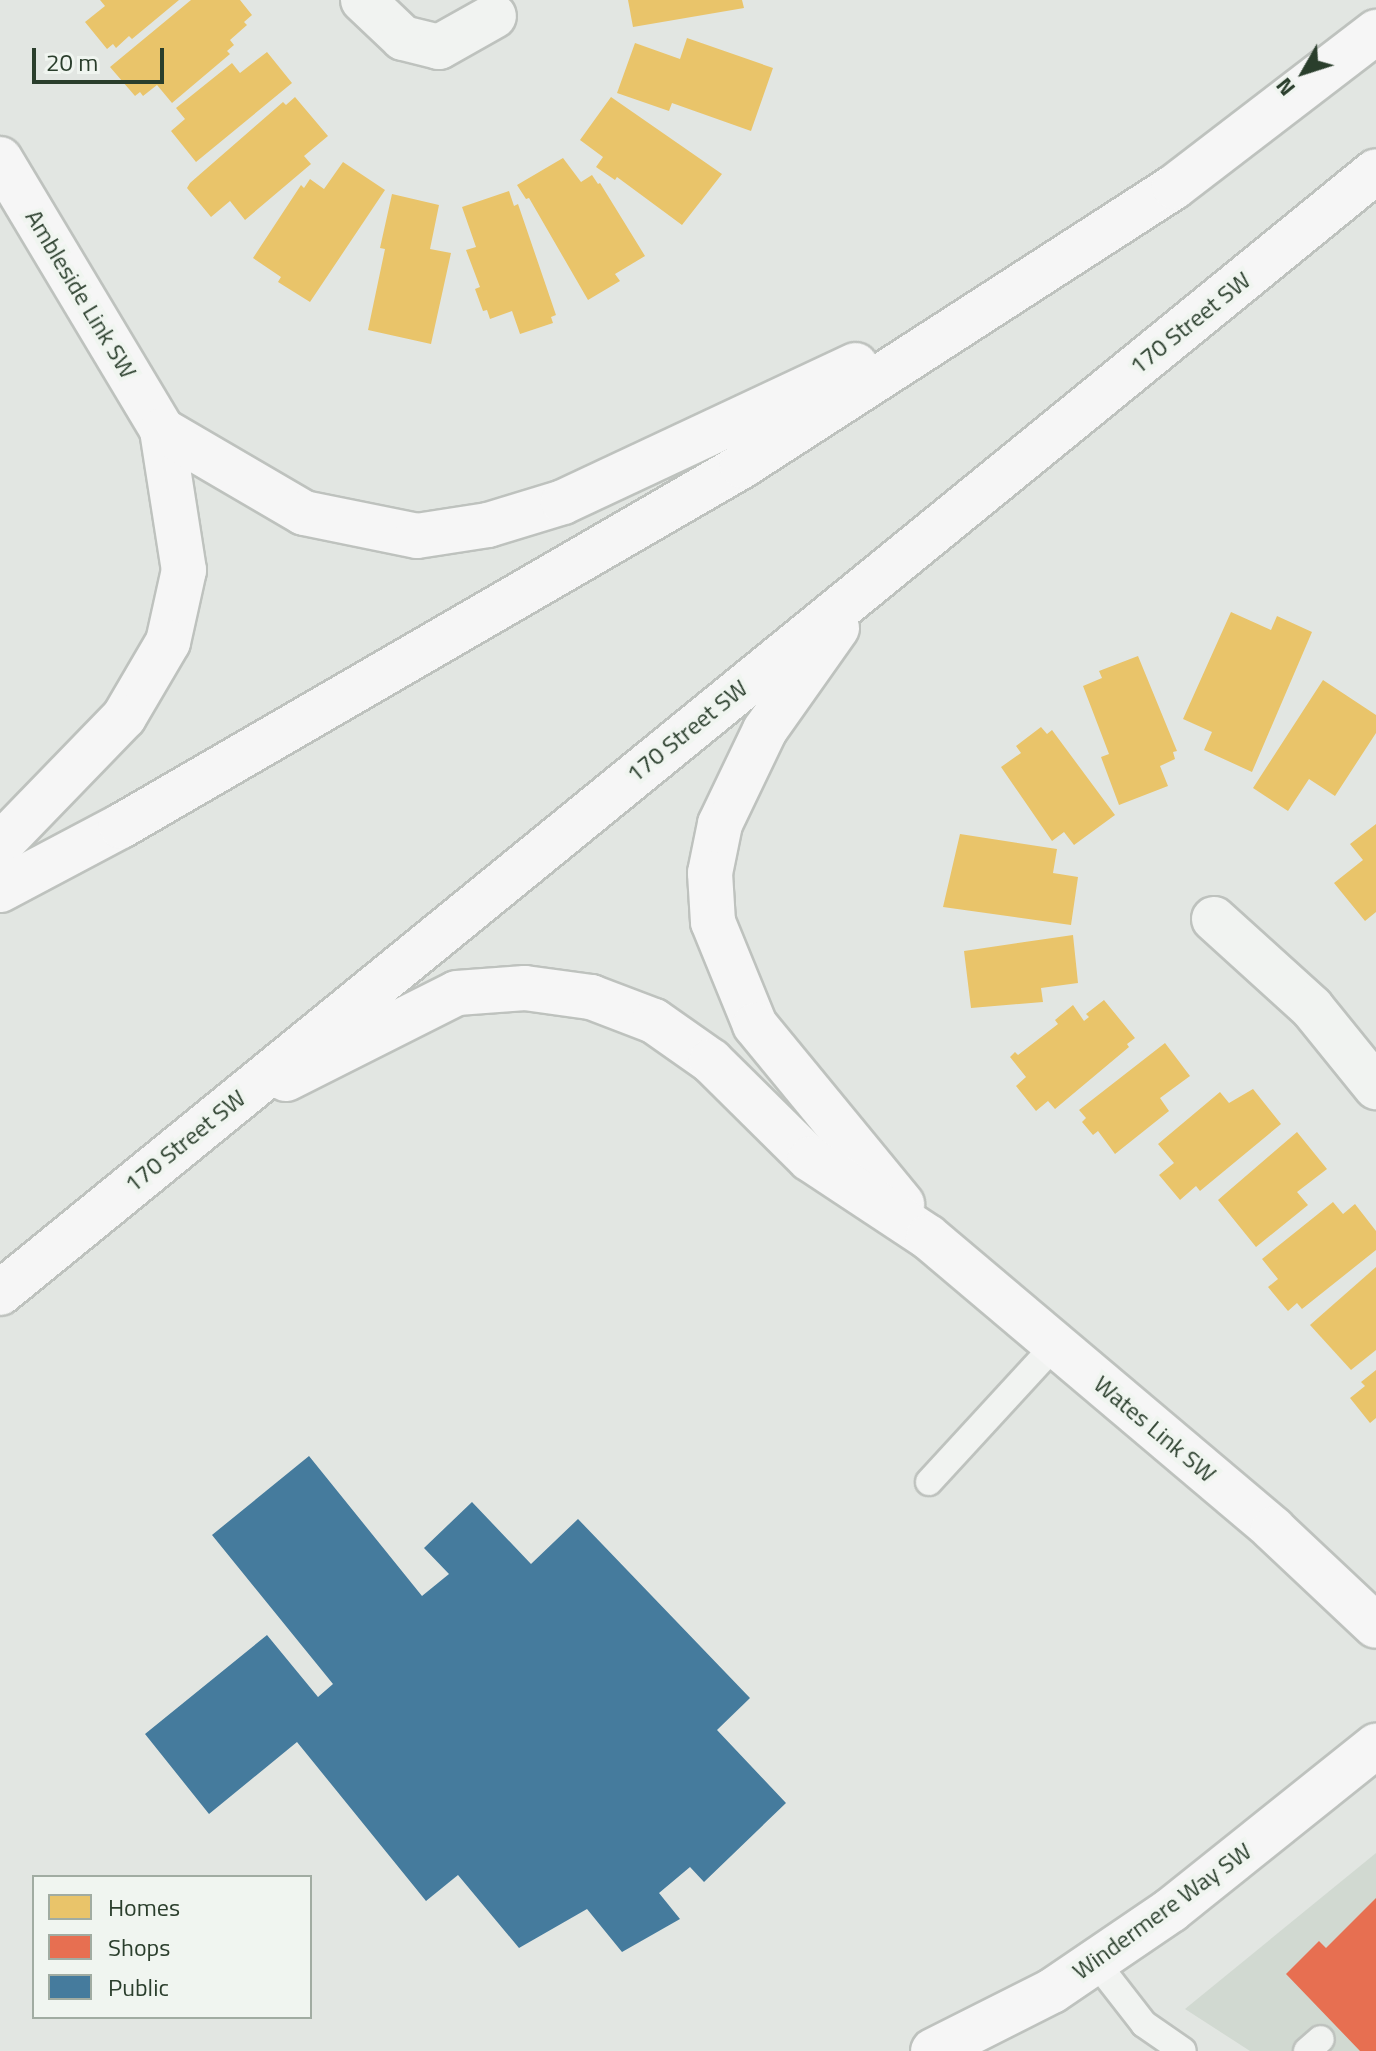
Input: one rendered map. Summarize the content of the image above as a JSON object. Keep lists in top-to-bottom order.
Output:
{
  "streets": {
    "main road": [
      "Ambleside Link SW",
      "170 Street SW",
      "Wates Link SW",
      "Windermere Way SW"
    ]
  },
  "legend": ["Homes", "Shops", "Public"],
  "scale_bar": "20 m",
  "north": "bottom left"
}
